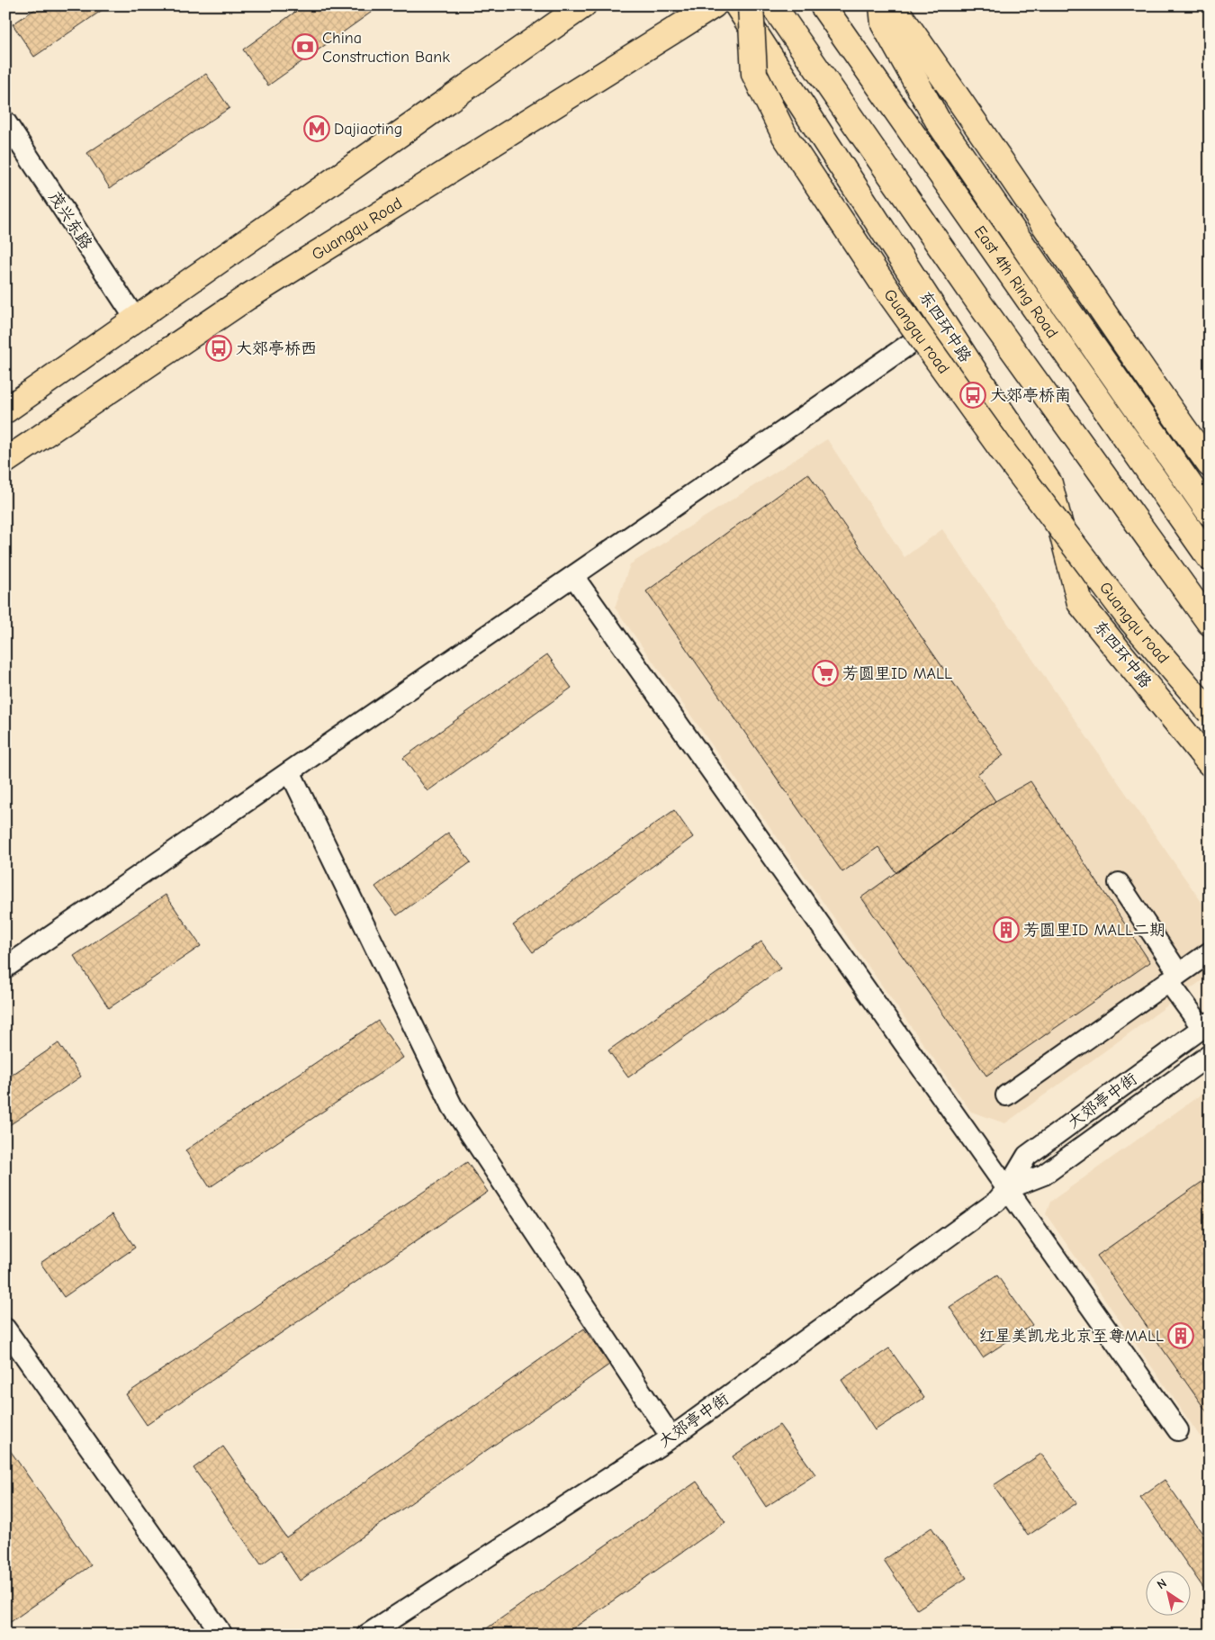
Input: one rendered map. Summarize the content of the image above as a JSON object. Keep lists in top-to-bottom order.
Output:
{
  "streets": {
    "main road": [
      "Guangqu Road",
      "East 4th Ring Road",
      "东四环中路",
      "Guangqu road"
    ],
    "street": ["茂兴东路", "大郊亭中街"]
  },
  "places": {
    "bank": ["China Construction Bank"],
    "metro station": ["Dajiaoting"],
    "bus stop": ["大郊亭桥西", "大郊亭桥南"],
    "supermarket": ["芳圆里ID MALL"],
    "building": ["芳圆里ID MALL二期", "红星美凯龙北京至尊MALL"]
  },
  "north": "top left"
}
